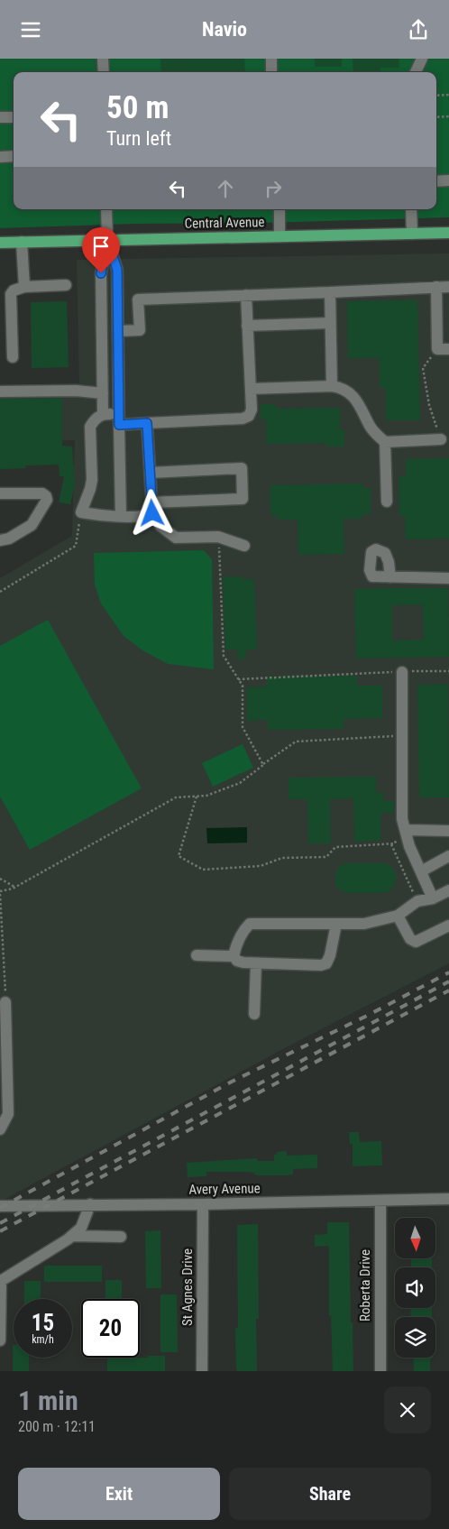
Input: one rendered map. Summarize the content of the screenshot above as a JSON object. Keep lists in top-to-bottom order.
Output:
{
  "streets": {
    "main road": ["Central Avenue"],
    "street": ["Avery Avenue", "Roberta Drive", "St Agnes Drive"]
  },
  "crossings": [
    ["Avery Avenue", "Roberta Drive"],
    ["Avery Avenue", "St Agnes Drive"]
  ],
  "north": "bottom",
  "page": {
    "header": "Navio",
    "turn": ["50 m", "Turn left"],
    "speed": "15 km/h",
    "limit": "20",
    "heading": ["1 min", "200 m · 12:11"],
    "buttons": ["Exit", "Share"]
  }
}
